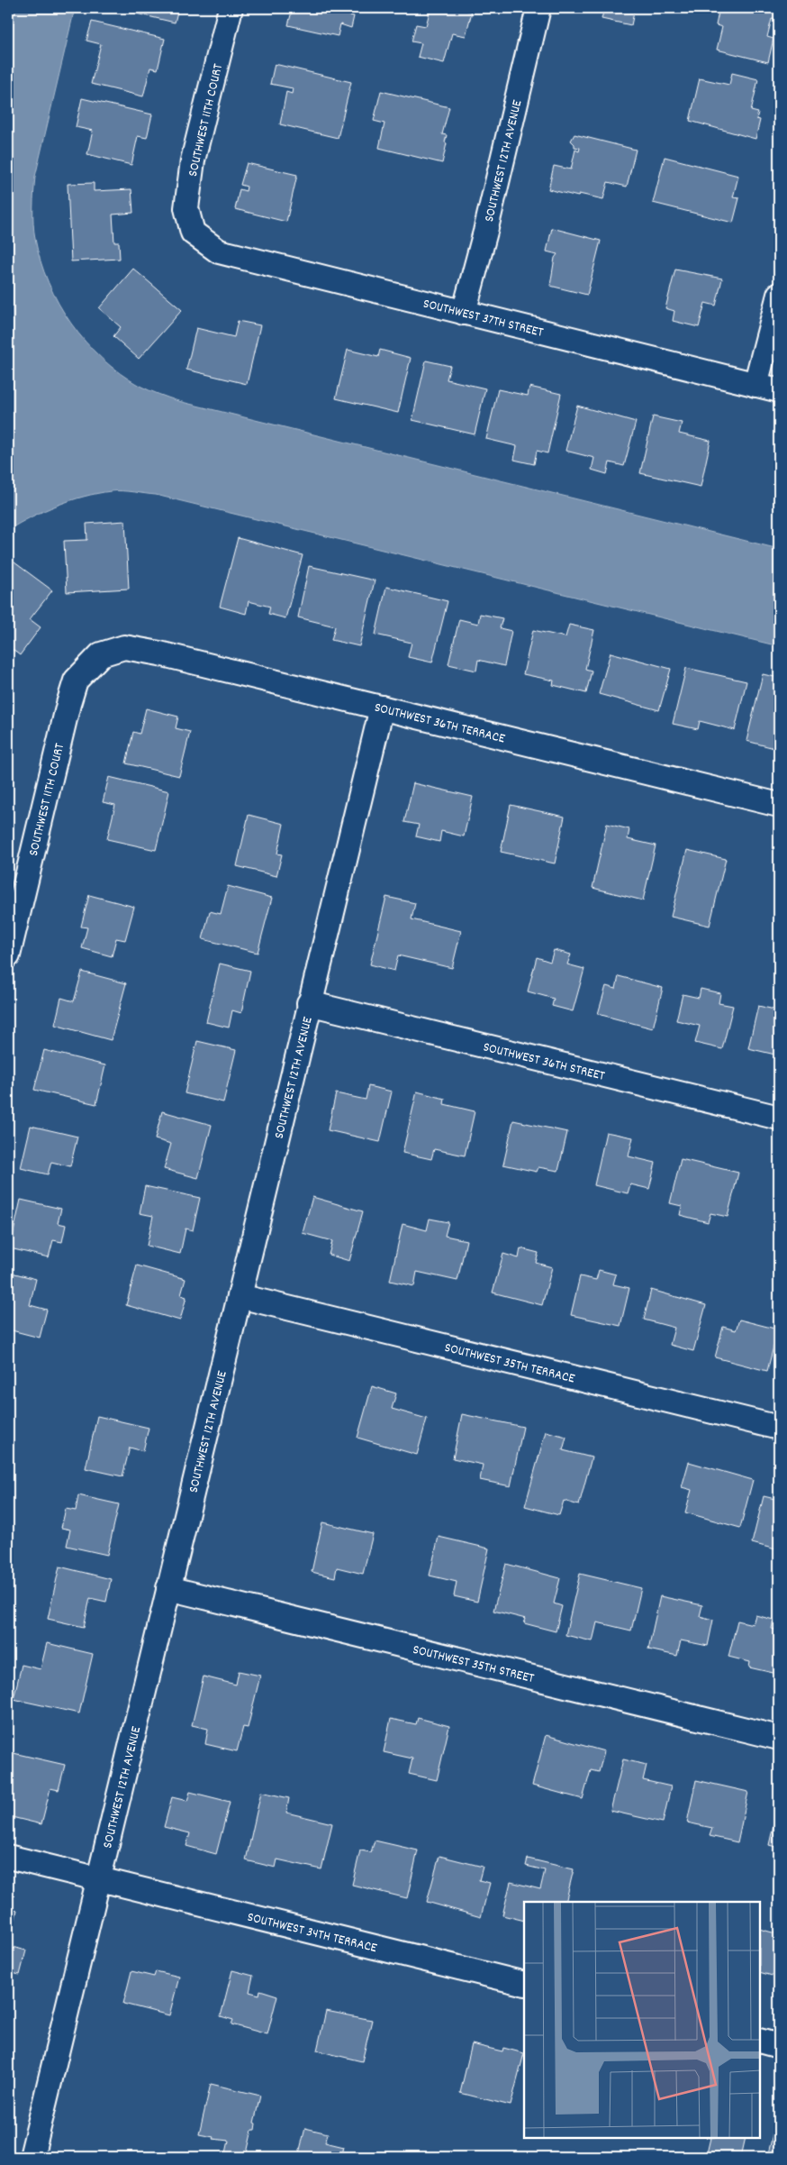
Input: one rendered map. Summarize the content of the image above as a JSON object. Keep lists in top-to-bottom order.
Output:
{
  "streets": {
    "street": [
      "SOUTHWEST 11TH COURT",
      "SOUTHWEST 12TH AVENUE",
      "SOUTHWEST 37TH STREET",
      "SOUTHWEST 36TH TERRACE",
      "SOUTHWEST 36TH STREET",
      "SOUTHWEST 35TH TERRACE",
      "SOUTHWEST 35TH STREET",
      "SOUTHWEST 34TH TERRACE"
    ]
  },
  "crossings": [
    ["SOUTHWEST 11TH COURT", "SOUTHWEST 37TH STREET"],
    ["SOUTHWEST 11TH COURT", "SOUTHWEST 36TH TERRACE"],
    ["SOUTHWEST 12TH AVENUE", "SOUTHWEST 37TH STREET"],
    ["SOUTHWEST 12TH AVENUE", "SOUTHWEST 36TH TERRACE"],
    ["SOUTHWEST 12TH AVENUE", "SOUTHWEST 36TH STREET"],
    ["SOUTHWEST 12TH AVENUE", "SOUTHWEST 35TH TERRACE"],
    ["SOUTHWEST 12TH AVENUE", "SOUTHWEST 35TH STREET"],
    ["SOUTHWEST 12TH AVENUE", "SOUTHWEST 34TH TERRACE"]
  ]
}
